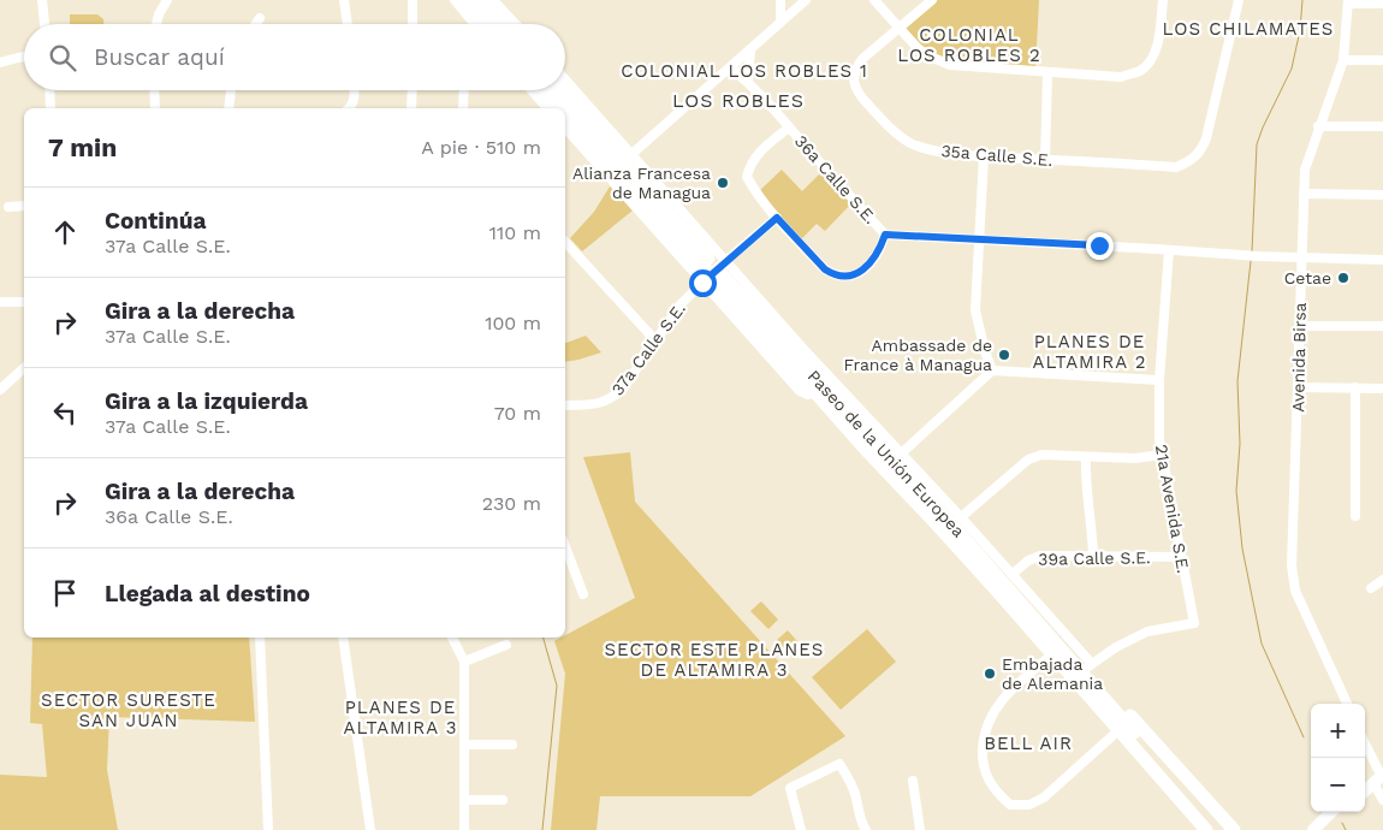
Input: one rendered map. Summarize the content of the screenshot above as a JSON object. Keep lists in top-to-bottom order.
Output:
{
  "streets": {
    "highway": ["Paseo de la Unión Europea"],
    "street": [
      "35a Calle S.E.",
      "36a Calle S.E.",
      "37a Calle S.E.",
      "Avenida Birsa",
      "21a Avenida S.E.",
      "39a Calle S.E."
    ]
  },
  "crossings": [
    ["36a Calle S.E.", "Avenida Birsa"],
    ["36a Calle S.E.", "21a Avenida S.E."],
    ["37a Calle S.E.", "Paseo de la Unión Europea"],
    ["21a Avenida S.E.", "39a Calle S.E."]
  ],
  "districts": [
    "LOS CHILAMATES",
    "COLONIAL LOS ROBLES 2",
    "COLONIAL LOS ROBLES 1",
    "LOS ROBLES",
    "PLANES DE ALTAMIRA 2",
    "SECTOR ESTE PLANES DE ALTAMIRA 3",
    "SECTOR SURESTE SAN JUAN",
    "PLANES DE ALTAMIRA 3",
    "BELL AIR"
  ],
  "places": [
    "Alianza Francesa de Managua",
    "Cetae",
    "Ambassade de France à Managua",
    "Embajada de Alemania"
  ],
  "page": {
    "search": "Buscar aquí",
    "heading": ["7 min", "A pie · 510 m"],
    "list": [
      ["Continúa", "37a Calle S.E.", "110 m"],
      ["Gira a la derecha", "37a Calle S.E.", "100 m"],
      ["Gira a la izquierda", "37a Calle S.E.", "70 m"],
      ["Gira a la derecha", "36a Calle S.E.", "230 m"],
      "Llegada al destino"
    ],
    "map_buttons": ["+", "−"]
  }
}
